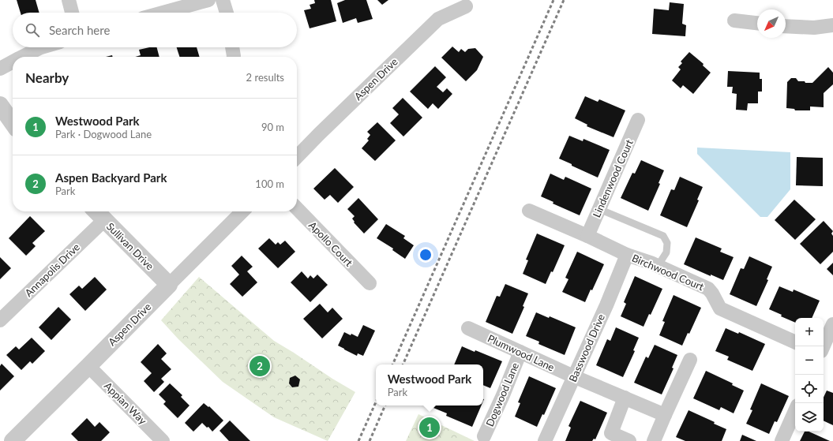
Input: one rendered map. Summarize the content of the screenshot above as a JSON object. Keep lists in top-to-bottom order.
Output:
{
  "streets": {
    "street": [
      "Aspen Drive",
      "Lindenwood Court",
      "Apollo Court",
      "Sullivan Drive",
      "Annapolis Drive",
      "Birchwood Court",
      "Basswood Drive",
      "Plumwood Lane",
      "Dogwood Lane",
      "Appian Way"
    ]
  },
  "crossings": [
    ["Aspen Drive", "Sullivan Drive"],
    ["Aspen Drive", "Appian Way"],
    ["Lindenwood Court", "Birchwood Court"],
    ["Sullivan Drive", "Annapolis Drive"],
    ["Birchwood Court", "Basswood Drive"],
    ["Basswood Drive", "Plumwood Lane"],
    ["Plumwood Lane", "Dogwood Lane"]
  ],
  "north": "bottom left",
  "page": {
    "search": "Search here",
    "heading": ["Nearby", "2 results"],
    "list": [
      {
        "mark": "1",
        "name": "Westwood Park",
        "note": "Park · Dogwood Lane",
        "value": "90 m"
      },
      {
        "mark": "2",
        "name": "Aspen Backyard Park",
        "note": "Park",
        "value": "100 m"
      }
    ],
    "map_buttons": ["+", "−"],
    "pins": ["2", "1"],
    "popup": ["Westwood Park", "Park"]
  }
}
